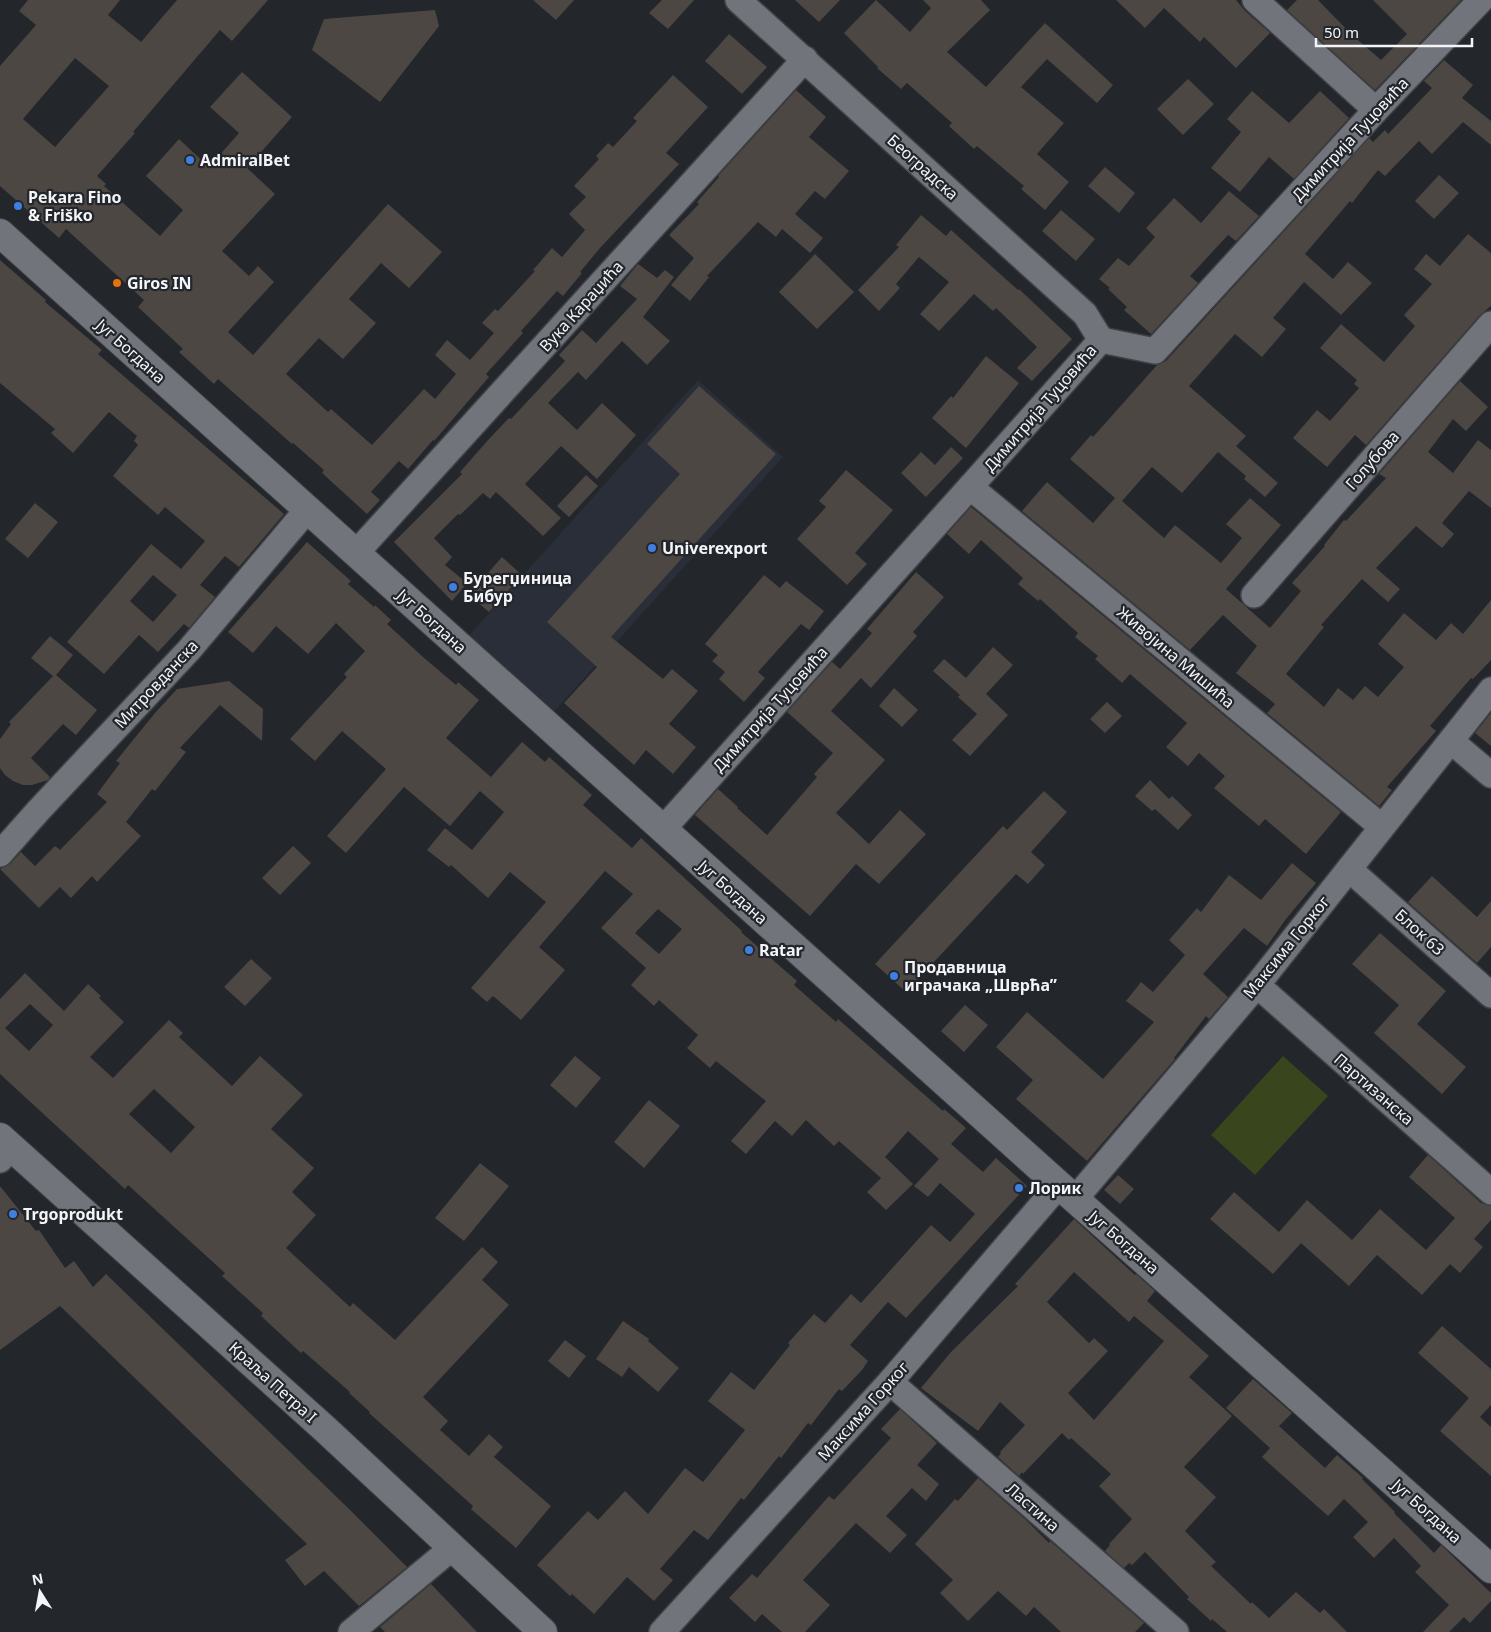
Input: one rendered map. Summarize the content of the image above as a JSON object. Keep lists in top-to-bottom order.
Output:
{
  "streets": {
    "street": [
      "Димитрија Туцовића",
      "Београдска",
      "Вука Караџића",
      "Југ Богдана",
      "Голубова",
      "Живојина Мишића",
      "Митровданска",
      "Блок 63",
      "Максима Горког",
      "Партизанска",
      "Краља Петра I",
      "Ластина"
    ]
  },
  "crossings": [
    ["Димитрија Туцовића", "Београдска"],
    ["Димитрија Туцовића", "Југ Богдана"],
    ["Димитрија Туцовића", "Живојина Мишића"],
    ["Београдска", "Вука Караџића"],
    ["Вука Караџића", "Југ Богдана"],
    ["Југ Богдана", "Митровданска"],
    ["Југ Богдана", "Максима Горког"],
    ["Живојина Мишића", "Максима Горког"],
    ["Блок 63", "Максима Горког"],
    ["Максима Горког", "Партизанска"],
    ["Максима Горког", "Ластина"]
  ],
  "places": [
    "AdmiralBet",
    "Pekara Fino & Friško",
    "Giros IN",
    "Univerexport",
    "Бурегџиница Бибур",
    "Ratar",
    "Продавница играчака „Шврћа”",
    "Лорик",
    "Trgoprodukt"
  ],
  "scale_bar": "50 m",
  "north": "top"
}
